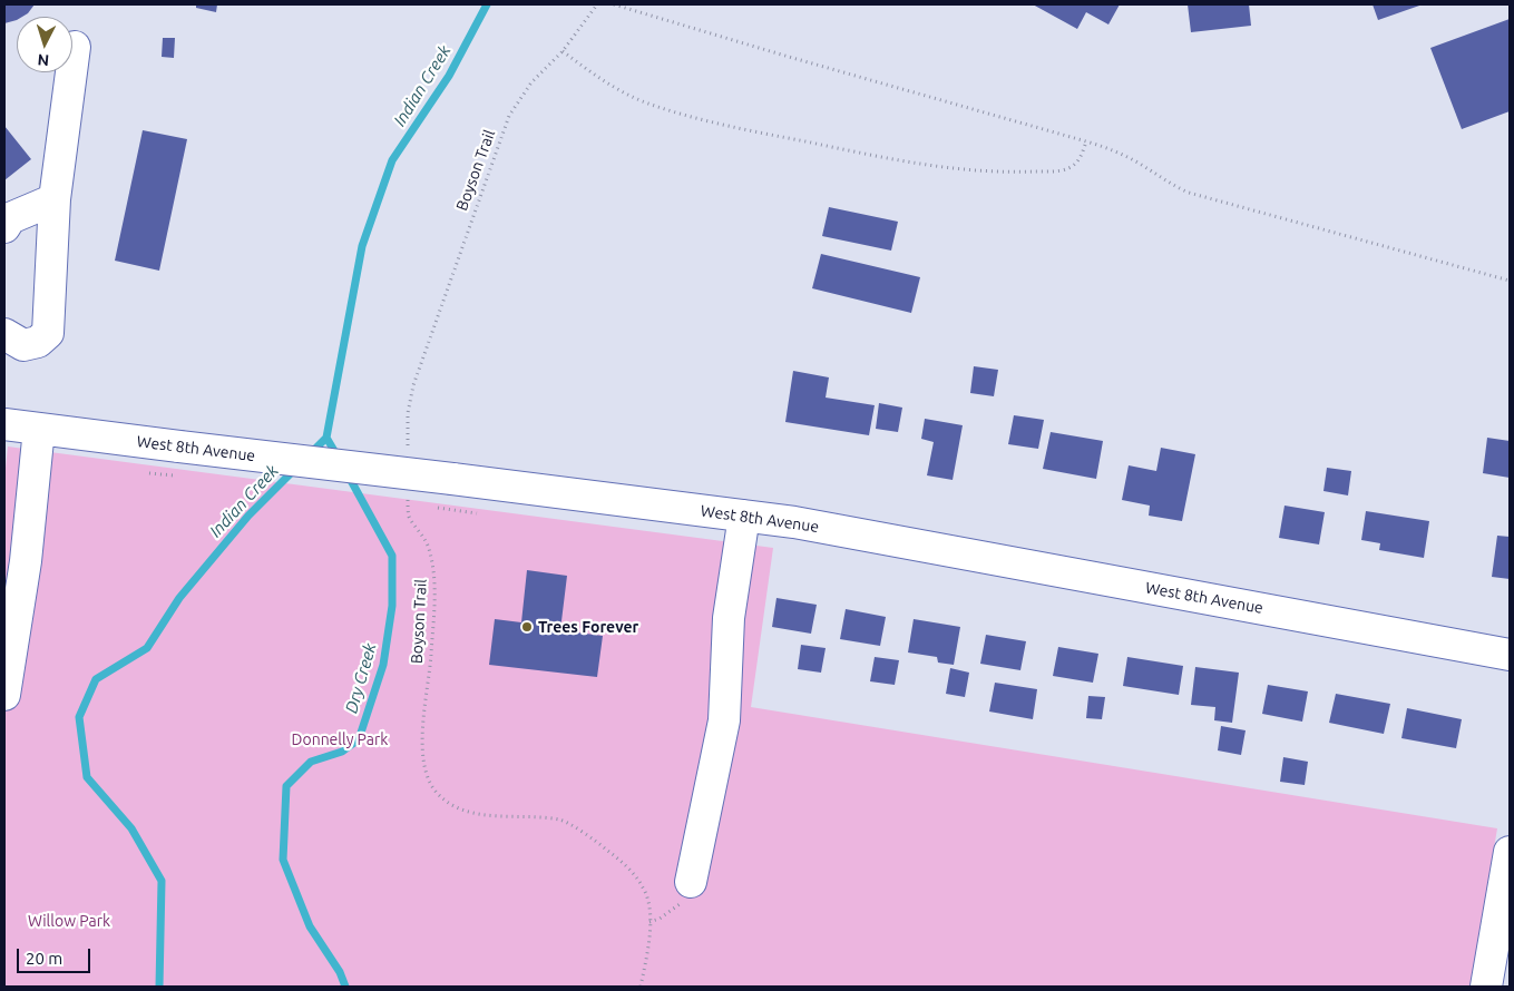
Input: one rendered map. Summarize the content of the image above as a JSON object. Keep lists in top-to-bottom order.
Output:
{
  "streets": {
    "street": ["West 8th Avenue"],
    "path": ["Boyson Trail"]
  },
  "water": ["Indian Creek", "Dry Creek"],
  "parks": ["Donnelly Park", "Willow Park"],
  "places": ["Trees Forever"],
  "scale_bar": "20 m",
  "north": "bottom"
}
